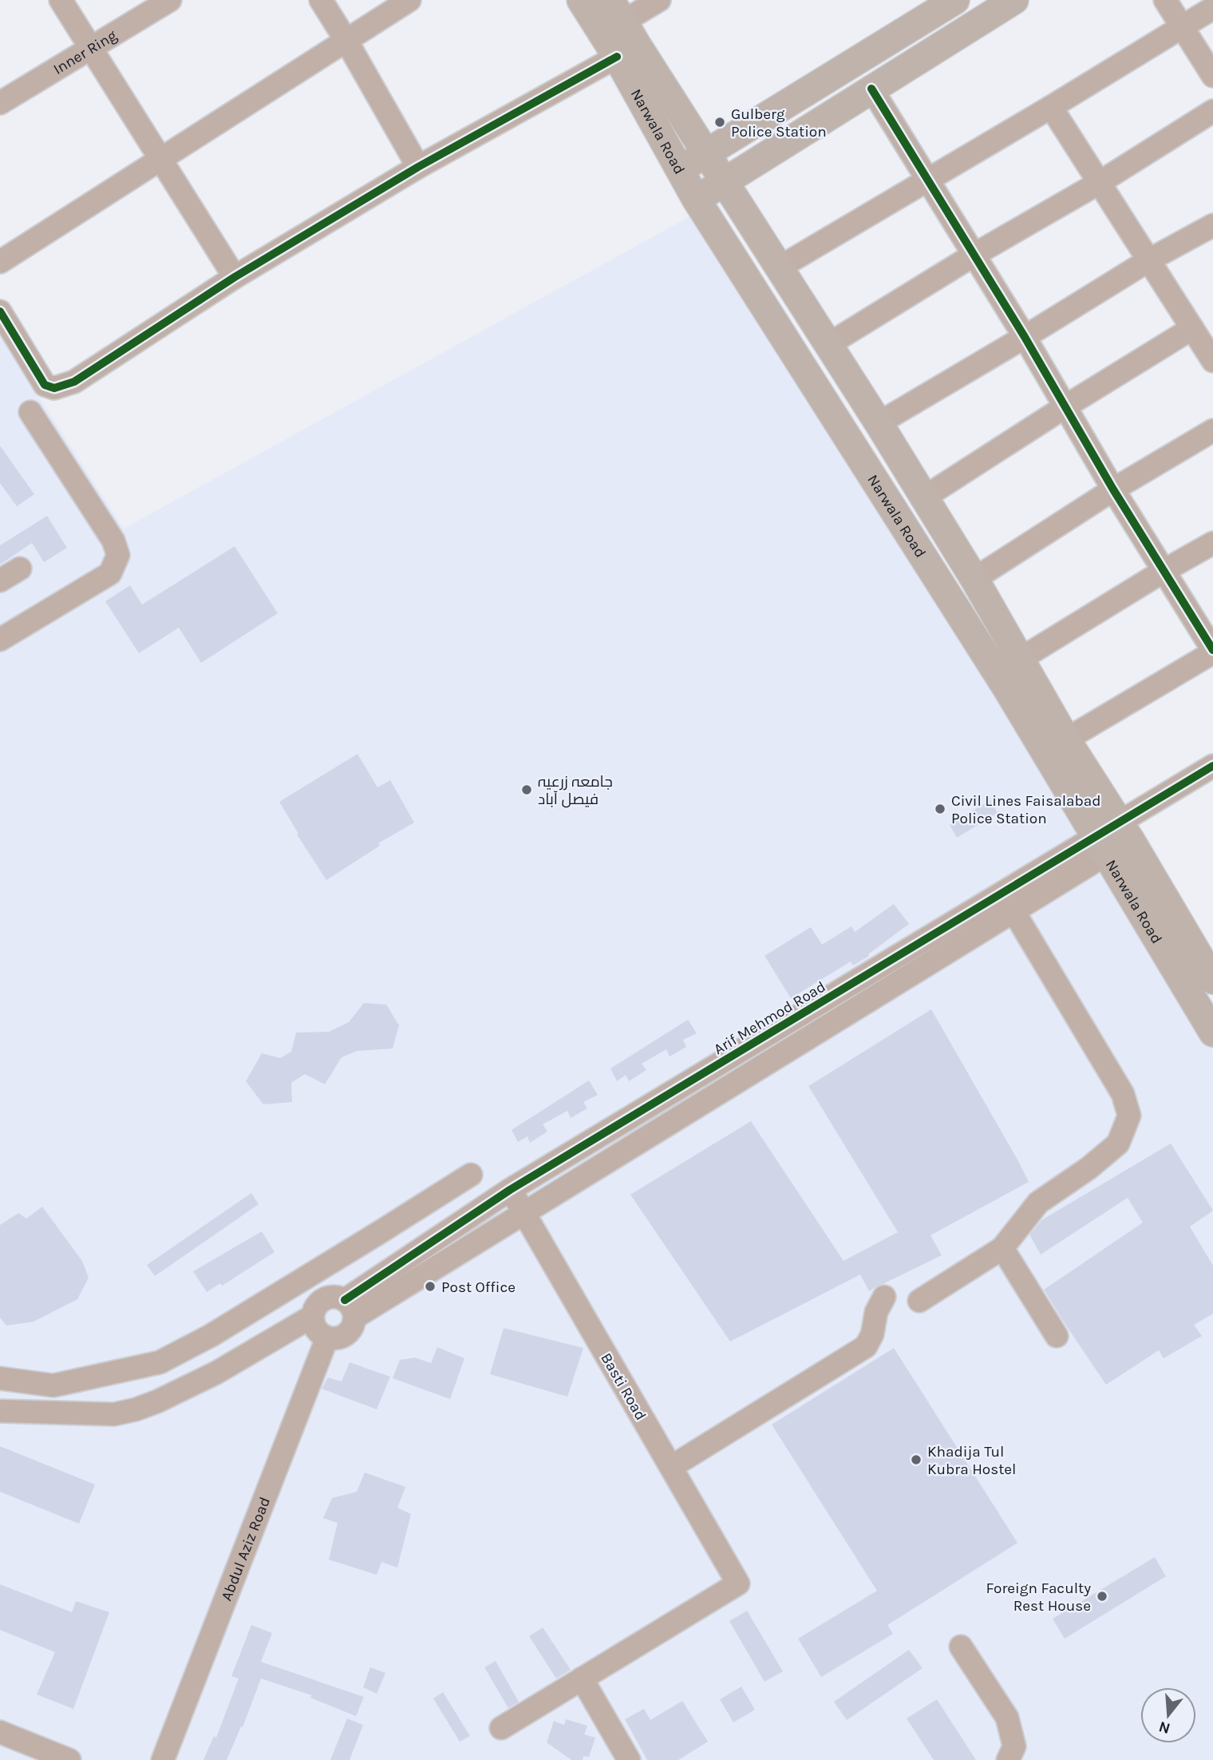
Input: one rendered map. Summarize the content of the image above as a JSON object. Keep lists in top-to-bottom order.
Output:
{
  "streets": {
    "main road": ["Narwala Road"],
    "street": [
      "Inner Ring",
      "Arif Mehmod Road",
      "Basti Road",
      "Abdul Aziz Road"
    ]
  },
  "crossings": [
    ["Narwala Road", "Arif Mehmod Road"],
    ["Arif Mehmod Road", "Basti Road"],
    ["Arif Mehmod Road", "Abdul Aziz Road"]
  ],
  "places": [
    "Gulberg Police Station",
    "جامعہ زرعیہ فیصل آباد",
    "Civil Lines Faisalabad Police Station",
    "Post Office",
    "Khadija Tul Kubra Hostel",
    "Foreign Faculty Rest House"
  ],
  "north": "bottom"
}
